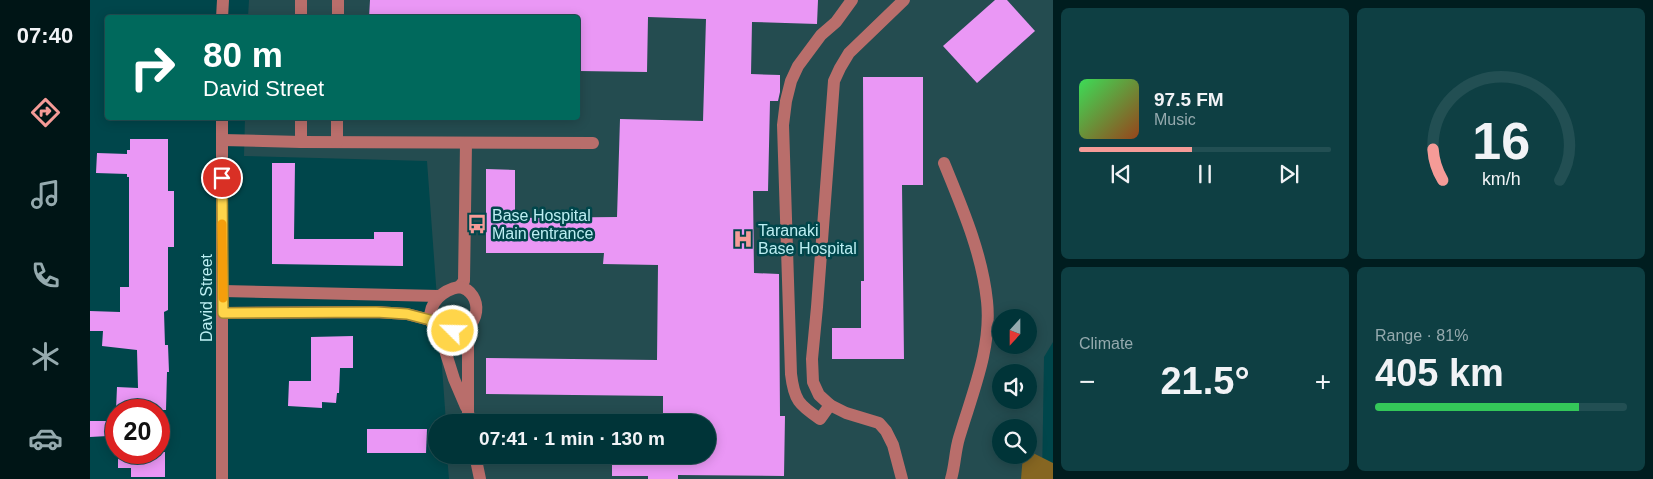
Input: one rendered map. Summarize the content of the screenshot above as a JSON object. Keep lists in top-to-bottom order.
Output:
{
  "streets": {
    "street": ["David Street"]
  },
  "places": {
    "bus stop": ["Base Hospital Main entrance"],
    "hospital": ["Taranaki Base Hospital"]
  },
  "north": "bottom",
  "page": {
    "tabs": "07:40",
    "turn": ["80 m", "David Street"],
    "song": ["97.5 FM", "Music"],
    "tile": [
      "Climate",
      ["Range · 81%", "405 km"]
    ],
    "heat": ["−", "21.5°", "+"],
    "limit": "20",
    "trip": "07:41 · 1 min · 130 m",
    "gauge": ["16", "km/h"]
  }
}
